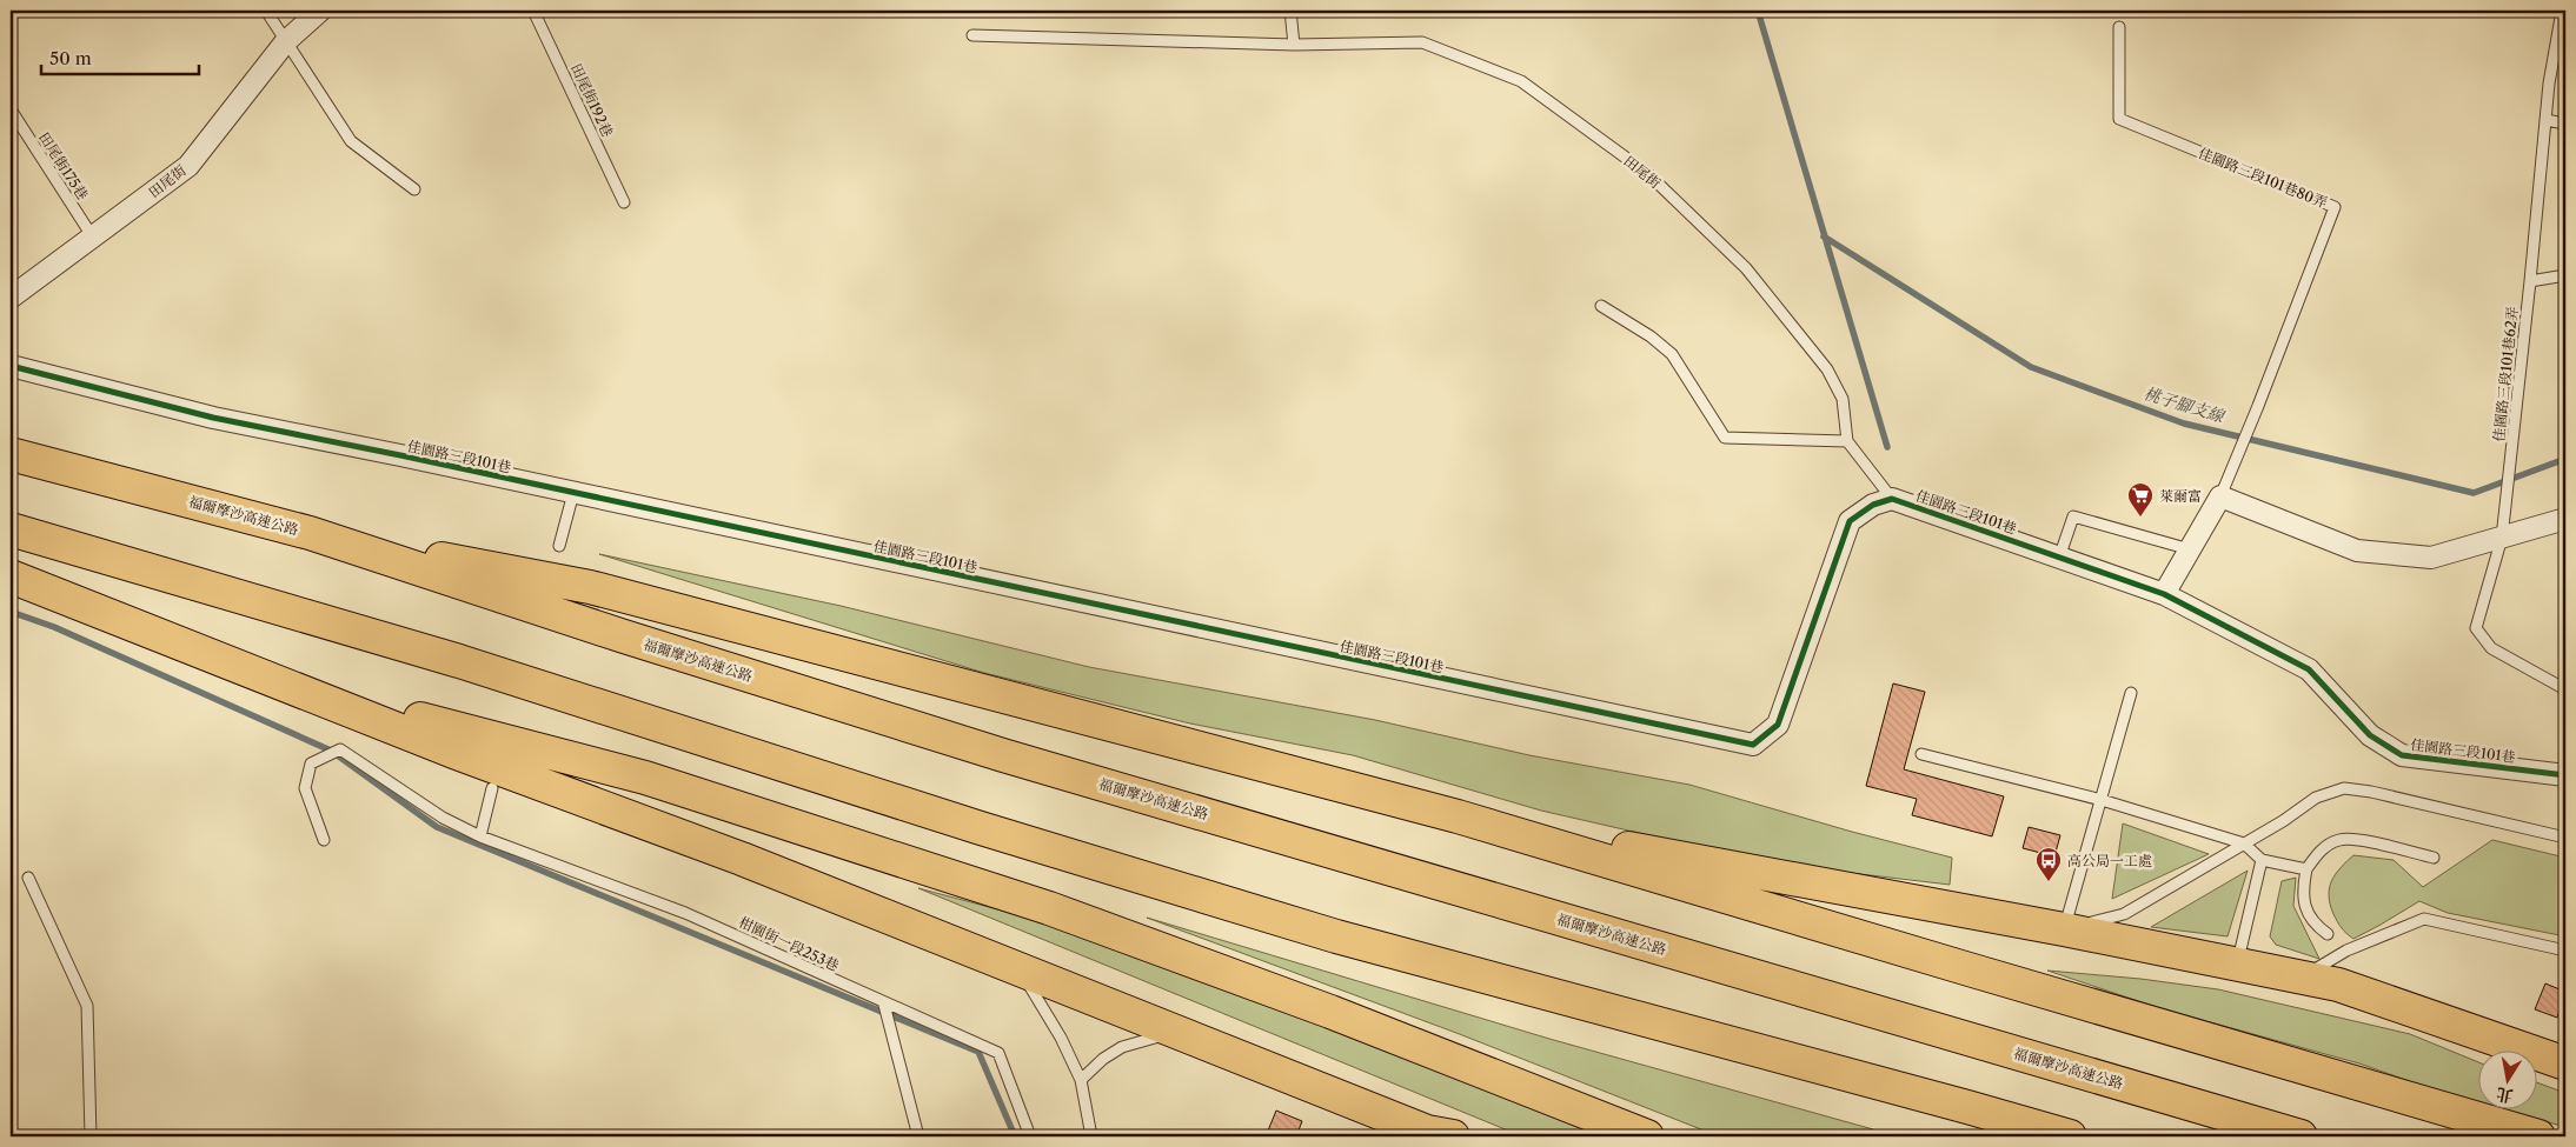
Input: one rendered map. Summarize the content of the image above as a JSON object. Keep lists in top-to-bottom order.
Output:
{
  "streets": {
    "highway": ["福爾摩沙高速公路"],
    "street": ["田尾街", "佳園路三段101巷80弄", "佳園路三段101巷"],
    "lane": [
      "田尾街192巷",
      "田尾街175巷",
      "佳園路三段101巷62弄",
      "柑園街一段253巷"
    ]
  },
  "crossings": [
    ["田尾街175巷", "田尾街"],
    ["田尾街", "佳園路三段101巷"],
    ["佳園路三段101巷80弄", "佳園路三段101巷"]
  ],
  "water": ["桃子腳支線"],
  "places": {
    "supermarket": ["萊爾富"],
    "bus stop": ["高公局一工處"]
  },
  "scale_bar": "50 m",
  "north": "bottom"
}
